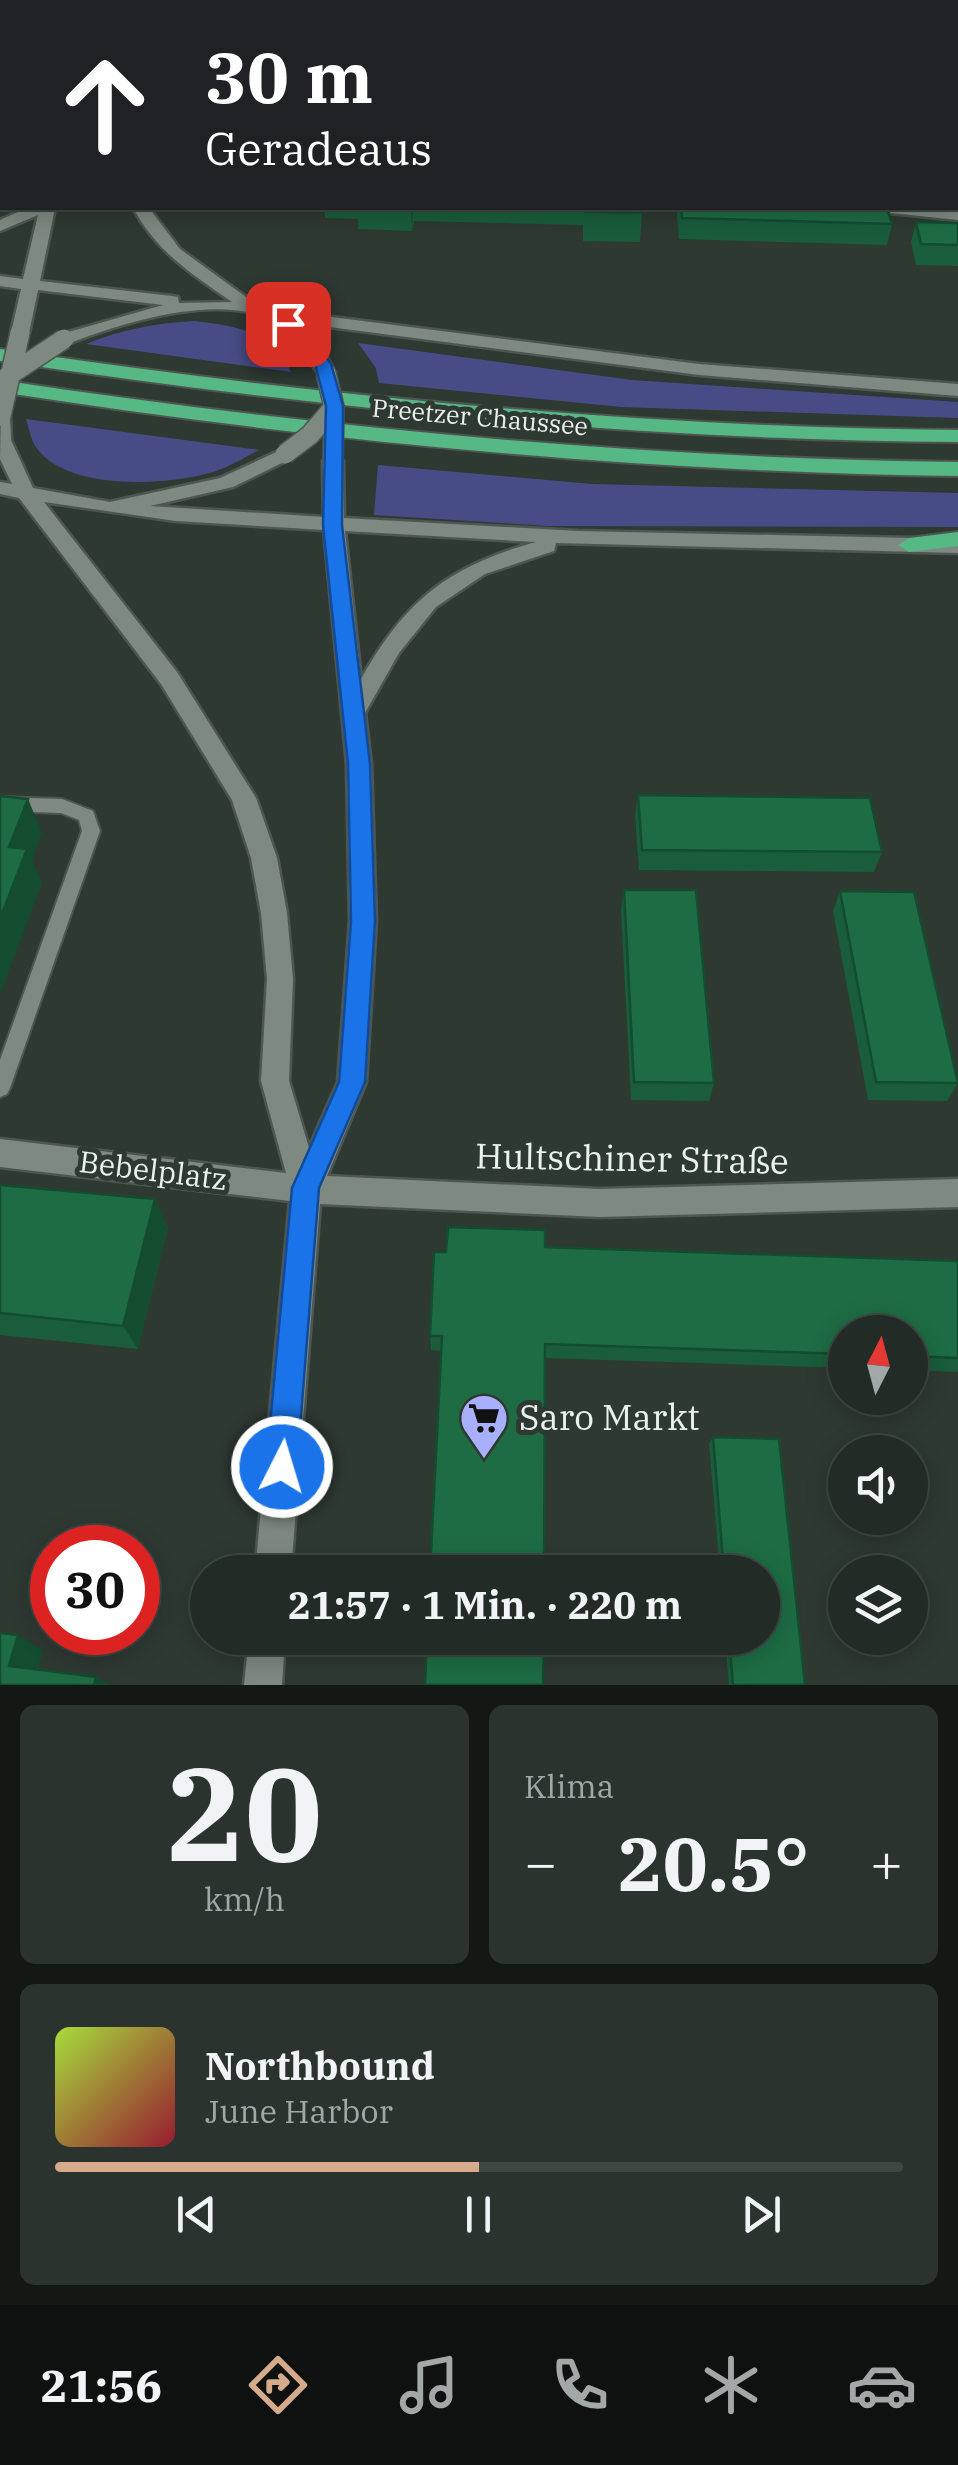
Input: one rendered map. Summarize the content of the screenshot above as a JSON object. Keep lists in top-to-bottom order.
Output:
{
  "streets": {
    "highway": ["Preetzer Chaussee"],
    "street": ["Hultschiner Straße", "Bebelplatz"]
  },
  "crossings": [
    ["Hultschiner Straße", "Bebelplatz"]
  ],
  "places": {
    "supermarket": ["Saro Markt"]
  },
  "north": "top",
  "page": {
    "turn": ["30 m", "Geradeaus"],
    "limit": "30",
    "trip": "21:57 · 1 Min. · 220 m",
    "tile": [
      ["20", "km/h"],
      "Klima"
    ],
    "heat": ["−", "20.5°", "+"],
    "song": ["Northbound", "June Harbor"],
    "tabs": "21:56"
  }
}
